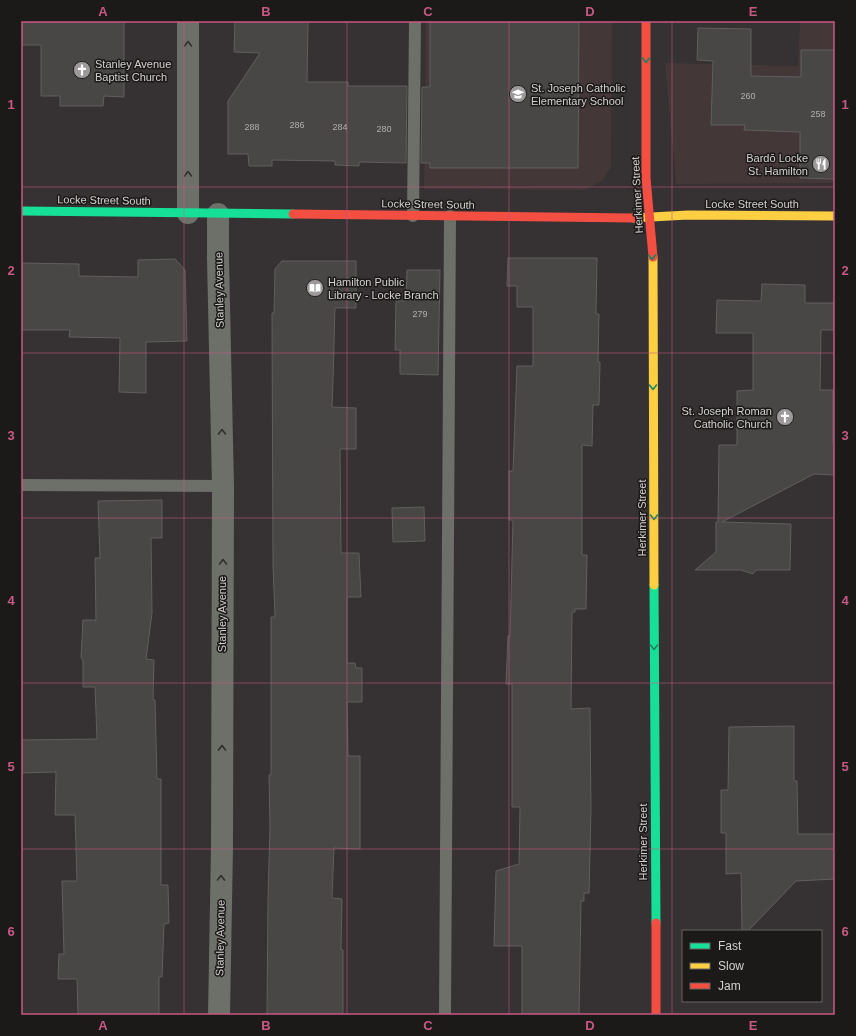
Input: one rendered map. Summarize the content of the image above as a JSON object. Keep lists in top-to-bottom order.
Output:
{
  "streets": {
    "street": ["Herkimer Street", "Locke Street South", "Stanley Avenue"]
  },
  "crossings": [
    ["Herkimer Street", "Locke Street South"],
    ["Locke Street South", "Stanley Avenue"]
  ],
  "one_way": ["Herkimer Street", "Stanley Avenue"],
  "places": {
    "church": ["Stanley Avenue Baptist Church", "St. Joseph Roman Catholic Church"],
    "school or university": ["St. Joseph Catholic Elementary School"],
    "restaurant": ["Bardō Locke St. Hamilton"],
    "library": ["Hamilton Public Library - Locke Branch"]
  },
  "house_numbers": [
    "260",
    "258",
    "286",
    "288",
    "284",
    "280",
    "279"
  ],
  "legend": ["Fast", "Slow", "Jam"],
  "grid": {
    "columns": [
      "A",
      "B",
      "C",
      "D",
      "E"
    ],
    "rows": [
      "1",
      "2",
      "3",
      "4",
      "5",
      "6"
    ]
  }
}
